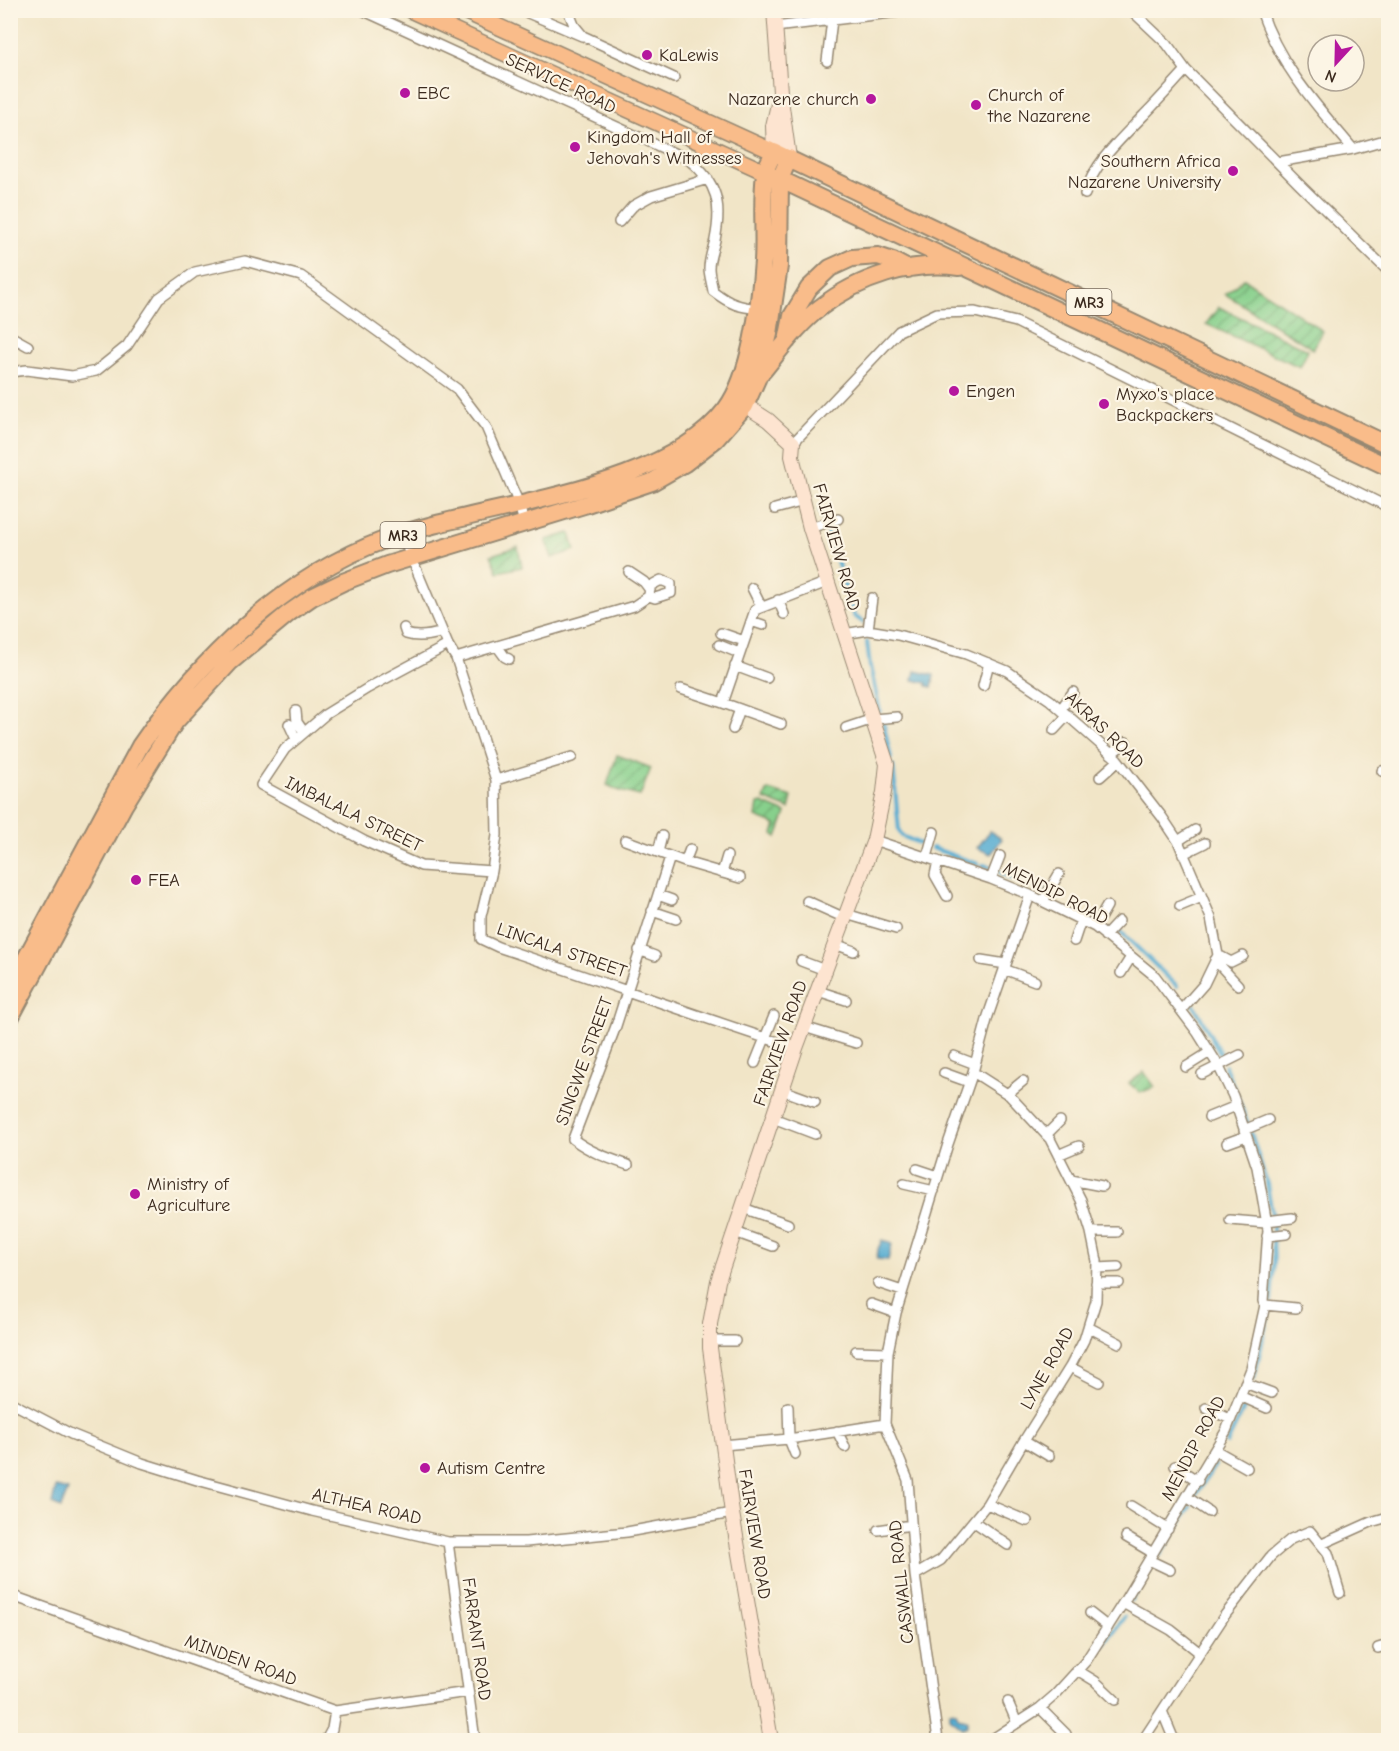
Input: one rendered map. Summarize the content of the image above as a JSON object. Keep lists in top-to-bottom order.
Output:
{
  "streets": {
    "highway": ["MR3"],
    "main road": ["FAIRVIEW ROAD"],
    "street": [
      "SERVICE ROAD",
      "AKRAS ROAD",
      "IMBALALA STREET",
      "MENDIP ROAD",
      "LINCALA STREET",
      "SINGWE STREET",
      "LYNE ROAD",
      "ALTHEA ROAD",
      "CASWALL ROAD",
      "FARRANT ROAD",
      "MINDEN ROAD"
    ]
  },
  "crossings": [
    ["SERVICE ROAD", "MR3"],
    ["MR3", "LINCALA STREET"],
    ["FAIRVIEW ROAD", "AKRAS ROAD"],
    ["FAIRVIEW ROAD", "MENDIP ROAD"],
    ["FAIRVIEW ROAD", "LINCALA STREET"],
    ["FAIRVIEW ROAD", "ALTHEA ROAD"],
    ["IMBALALA STREET", "LINCALA STREET"],
    ["LINCALA STREET", "SINGWE STREET"],
    ["LYNE ROAD", "CASWALL ROAD"],
    ["ALTHEA ROAD", "FARRANT ROAD"],
    ["FARRANT ROAD", "MINDEN ROAD"]
  ],
  "places": [
    "KaLewis",
    "EBC",
    "Nazarene church",
    "Church of the Nazarene",
    "Kingdom Hall of Jehovah's Witnesses",
    "Southern Africa Nazarene University",
    "Engen",
    "Myxo's place Backpackers",
    "FEA",
    "Ministry of Agriculture",
    "Autism Centre"
  ],
  "north": "bottom"
}
